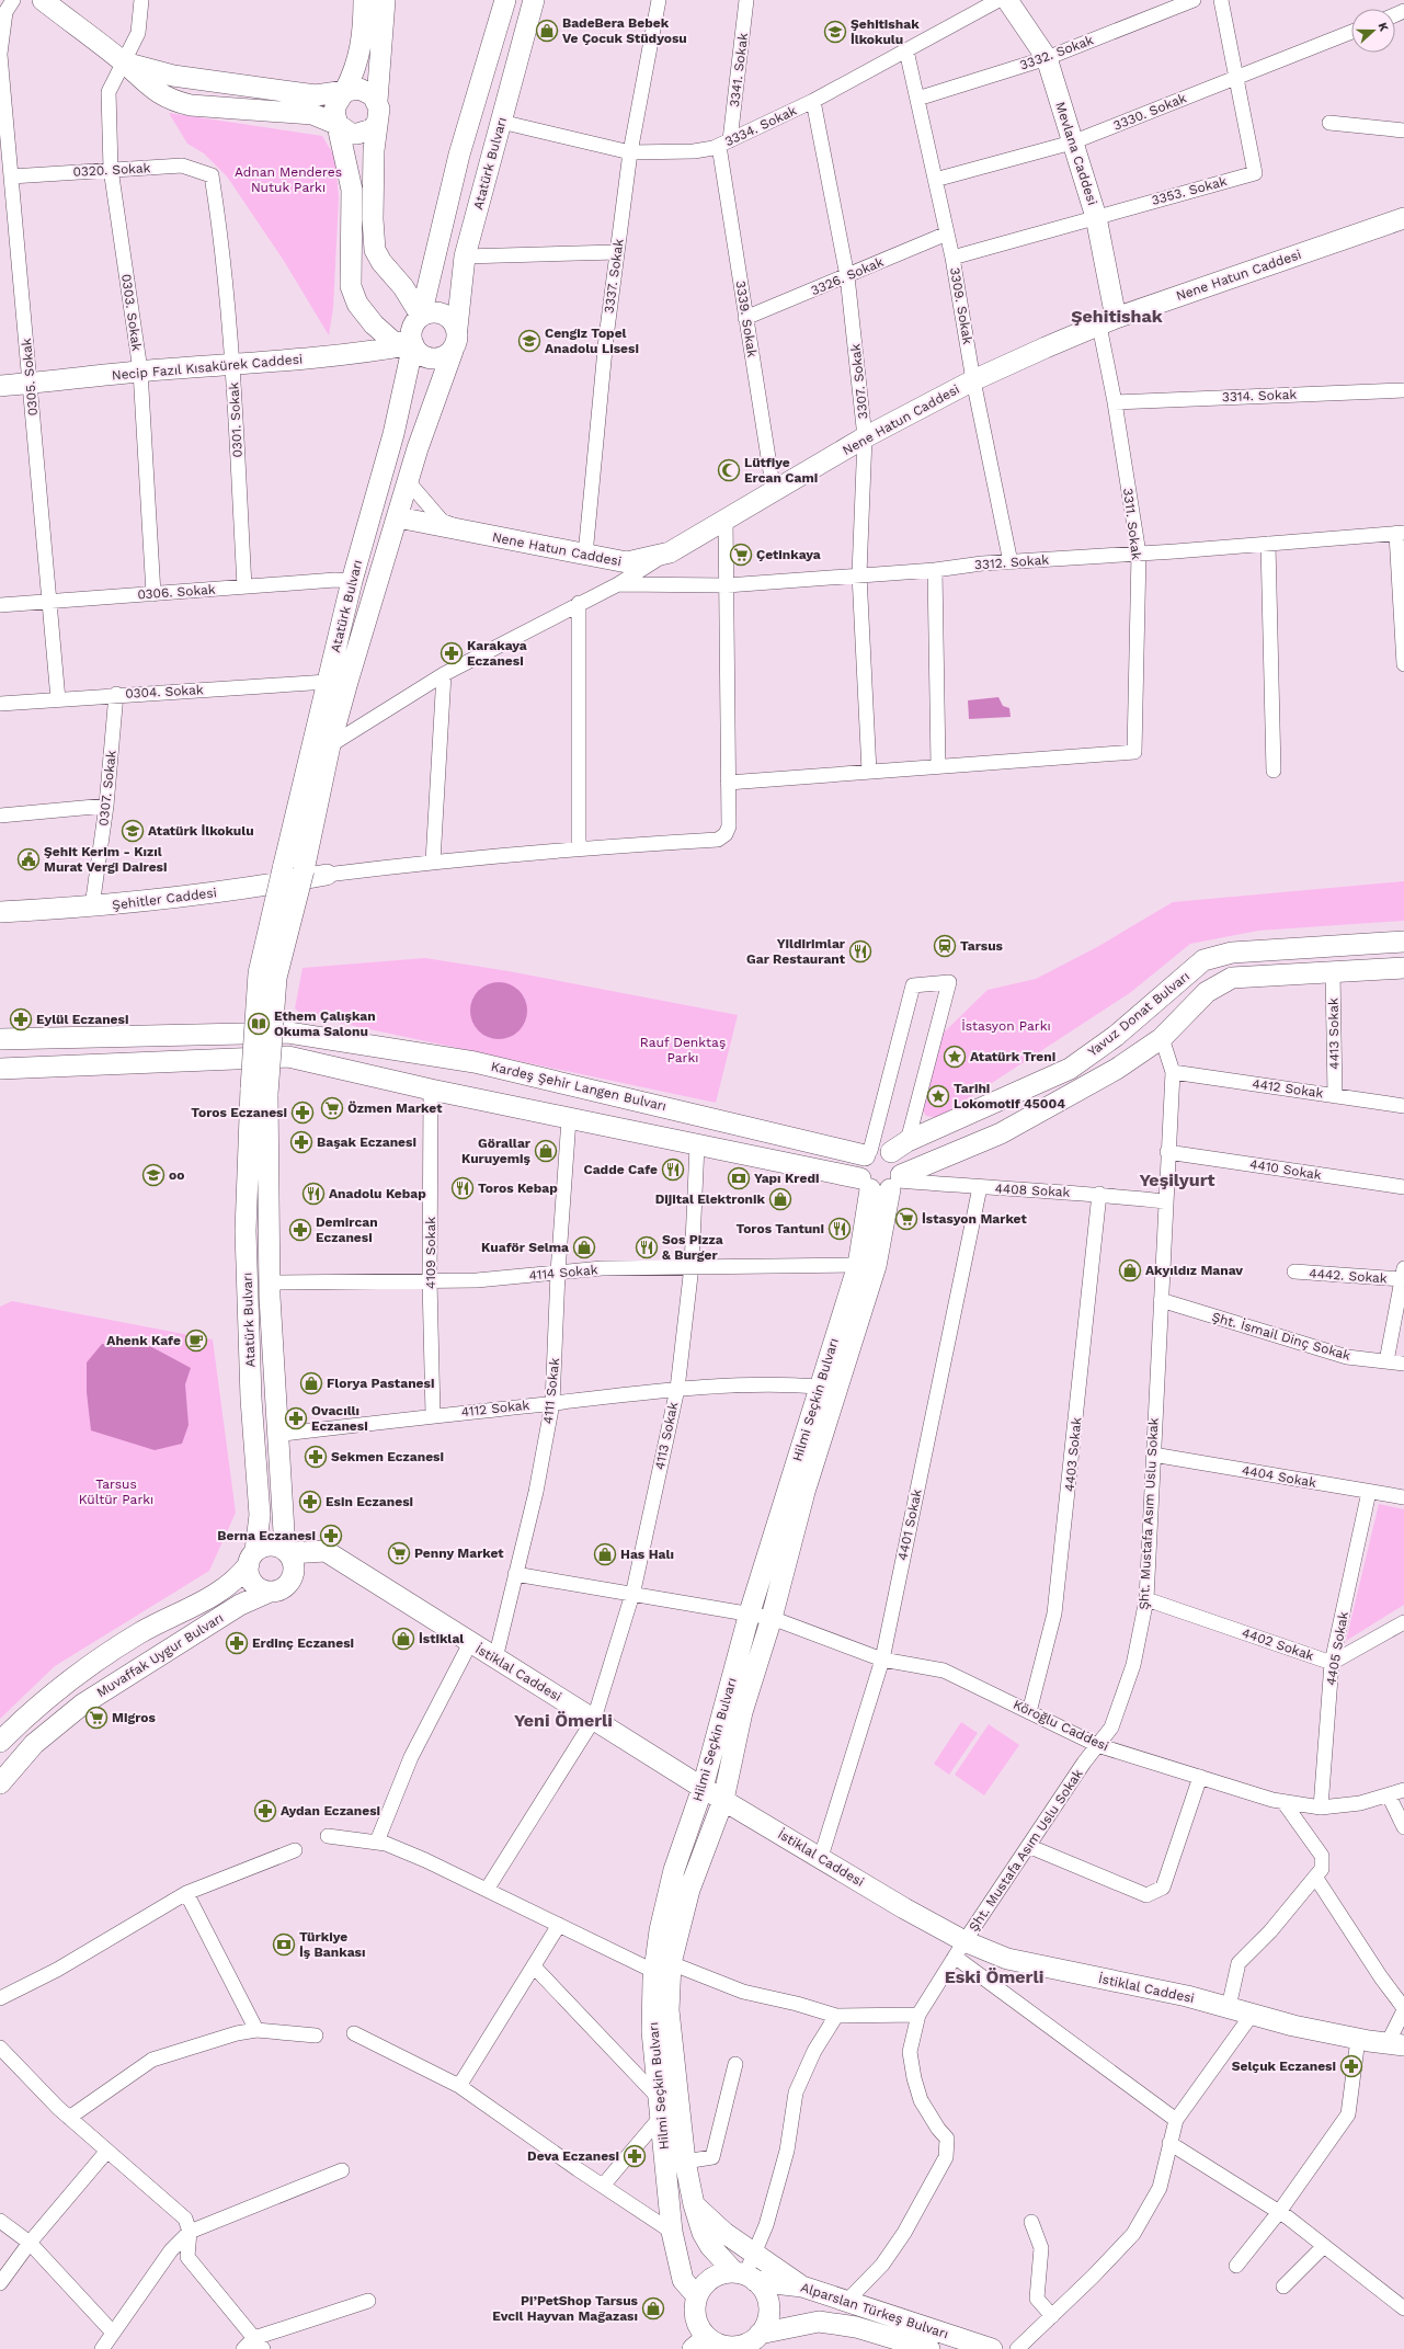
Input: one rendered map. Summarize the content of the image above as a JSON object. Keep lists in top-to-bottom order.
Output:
{
  "streets": {
    "street": [
      "3332. Sokak",
      "3341. Sokak",
      "3330. Sokak",
      "3334. Sokak",
      "Mevlana Caddesi",
      "Atatürk Bulvarı",
      "0320. Sokak",
      "3353. Sokak",
      "Nene Hatun Caddesi",
      "3337. Sokak",
      "3326. Sokak",
      "3309. Sokak",
      "0303. Sokak",
      "3339. Sokak",
      "Necip Fazıl Kısakürek Caddesi",
      "0305. Sokak",
      "3307. Sokak",
      "3314. Sokak",
      "0301. Sokak",
      "3311. Sokak",
      "3312. Sokak",
      "0306. Sokak",
      "0304. Sokak",
      "0307. Sokak",
      "Şehitler Caddesi",
      "Yavuz Donat Bulvarı",
      "4413 Sokak",
      "Kardeş Şehir Langen Bulvarı",
      "4412 Sokak",
      "4410 Sokak",
      "4408 Sokak",
      "4109 Sokak",
      "4114 Sokak",
      "4442. Sokak",
      "Şht. İsmail Dinç Sokak",
      "4111 Sokak",
      "Hilmi Seçkin Bulvarı",
      "4112 Sokak",
      "4113 Sokak",
      "4403 Sokak",
      "4404 Sokak",
      "Şht. Mustafa Asım Uslu Sokak",
      "4401 Sokak",
      "4402 Sokak",
      "4405 Sokak",
      "Muvaffak Uygur Bulvarı",
      "İstiklal Caddesi",
      "Köroğlu Caddesi",
      "Alparslan Türkeş Bulvarı"
    ]
  },
  "crossings": [
    ["3332. Sokak", "Mevlana Caddesi"],
    ["3332. Sokak", "3309. Sokak"],
    ["3341. Sokak", "3334. Sokak"],
    ["3341. Sokak", "3339. Sokak"],
    ["3330. Sokak", "Mevlana Caddesi"],
    ["3330. Sokak", "3353. Sokak"],
    ["3330. Sokak", "3309. Sokak"],
    ["3334. Sokak", "Atatürk Bulvarı"],
    ["3334. Sokak", "3337. Sokak"],
    ["3334. Sokak", "3309. Sokak"],
    ["3334. Sokak", "3339. Sokak"],
    ["3334. Sokak", "3307. Sokak"],
    ["Mevlana Caddesi", "3353. Sokak"],
    ["Mevlana Caddesi", "Nene Hatun Caddesi"],
    ["Mevlana Caddesi", "3311. Sokak"],
    ["Atatürk Bulvarı", "Necip Fazıl Kısakürek Caddesi"],
    ["Atatürk Bulvarı", "0306. Sokak"],
    ["Atatürk Bulvarı", "0304. Sokak"],
    ["Atatürk Bulvarı", "4114 Sokak"],
    ["Atatürk Bulvarı", "4112 Sokak"],
    ["Atatürk Bulvarı", "Muvaffak Uygur Bulvarı"],
    ["Atatürk Bulvarı", "İstiklal Caddesi"],
    ["0320. Sokak", "0303. Sokak"],
    ["0320. Sokak", "0305. Sokak"],
    ["0320. Sokak", "0301. Sokak"],
    ["3353. Sokak", "3309. Sokak"],
    ["Nene Hatun Caddesi", "3337. Sokak"],
    ["Nene Hatun Caddesi", "3309. Sokak"],
    ["Nene Hatun Caddesi", "3339. Sokak"],
    ["Nene Hatun Caddesi", "3307. Sokak"],
    ["Nene Hatun Caddesi", "3311. Sokak"],
    ["3326. Sokak", "3309. Sokak"],
    ["3326. Sokak", "3339. Sokak"],
    ["3326. Sokak", "3307. Sokak"],
    ["3309. Sokak", "3312. Sokak"],
    ["0303. Sokak", "Necip Fazıl Kısakürek Caddesi"],
    ["0303. Sokak", "0306. Sokak"],
    ["Necip Fazıl Kısakürek Caddesi", "0305. Sokak"],
    ["Necip Fazıl Kısakürek Caddesi", "0301. Sokak"],
    ["0305. Sokak", "0306. Sokak"],
    ["0305. Sokak", "0304. Sokak"],
    ["3307. Sokak", "3312. Sokak"],
    ["3314. Sokak", "3311. Sokak"],
    ["0301. Sokak", "0306. Sokak"],
    ["3311. Sokak", "3312. Sokak"],
    ["0304. Sokak", "0307. Sokak"],
    ["0307. Sokak", "Şehitler Caddesi"],
    ["Yavuz Donat Bulvarı", "4413 Sokak"],
    ["Yavuz Donat Bulvarı", "Kardeş Şehir Langen Bulvarı"],
    ["Yavuz Donat Bulvarı", "4408 Sokak"],
    ["Yavuz Donat Bulvarı", "Hilmi Seçkin Bulvarı"],
    ["Yavuz Donat Bulvarı", "Şht. Mustafa Asım Uslu Sokak"],
    ["4413 Sokak", "4412 Sokak"],
    ["4412 Sokak", "Şht. Mustafa Asım Uslu Sokak"],
    ["4410 Sokak", "Şht. Mustafa Asım Uslu Sokak"],
    ["4408 Sokak", "Hilmi Seçkin Bulvarı"],
    ["4408 Sokak", "4403 Sokak"],
    ["4408 Sokak", "Şht. Mustafa Asım Uslu Sokak"],
    ["4408 Sokak", "4401 Sokak"],
    ["4109 Sokak", "4114 Sokak"],
    ["4109 Sokak", "4112 Sokak"],
    ["4114 Sokak", "4111 Sokak"],
    ["4114 Sokak", "Hilmi Seçkin Bulvarı"],
    ["4114 Sokak", "4113 Sokak"],
    ["Şht. İsmail Dinç Sokak", "Şht. Mustafa Asım Uslu Sokak"],
    ["4111 Sokak", "4112 Sokak"],
    ["4111 Sokak", "İstiklal Caddesi"],
    ["4111 Sokak", "Köroğlu Caddesi"],
    ["Hilmi Seçkin Bulvarı", "4112 Sokak"],
    ["Hilmi Seçkin Bulvarı", "İstiklal Caddesi"],
    ["Hilmi Seçkin Bulvarı", "Köroğlu Caddesi"],
    ["Hilmi Seçkin Bulvarı", "Alparslan Türkeş Bulvarı"],
    ["4112 Sokak", "4113 Sokak"],
    ["4113 Sokak", "İstiklal Caddesi"],
    ["4113 Sokak", "Köroğlu Caddesi"],
    ["4403 Sokak", "Köroğlu Caddesi"],
    ["4404 Sokak", "Şht. Mustafa Asım Uslu Sokak"],
    ["4404 Sokak", "4405 Sokak"],
    ["Şht. Mustafa Asım Uslu Sokak", "4402 Sokak"],
    ["Şht. Mustafa Asım Uslu Sokak", "İstiklal Caddesi"],
    ["Şht. Mustafa Asım Uslu Sokak", "Köroğlu Caddesi"],
    ["Şht. Mustafa Asım Uslu Sokak", "Alparslan Türkeş Bulvarı"],
    ["4401 Sokak", "İstiklal Caddesi"],
    ["4401 Sokak", "Köroğlu Caddesi"],
    ["4402 Sokak", "4405 Sokak"],
    ["4405 Sokak", "Köroğlu Caddesi"],
    ["Muvaffak Uygur Bulvarı", "İstiklal Caddesi"]
  ],
  "districts": [
    "Şehitishak",
    "Yeşilyurt",
    "Yeni Ömerli",
    "Eski Ömerli"
  ],
  "parks": [
    "Adnan Menderes Nutuk Parkı",
    "İstasyon Parkı",
    "Rauf Denktaş Parkı",
    "Tarsus Kültür Parkı"
  ],
  "places": {
    "shop": [
      "BadeBera Bebek Ve Çocuk Stüdyosu",
      "Görallar Kuruyemiş",
      "Dijital Elektronik",
      "Kuaför Selma",
      "Akyıldız Manav",
      "Florya Pastanesi",
      "Has Halı",
      "İstiklal",
      "Pi’PetShop Tarsus Evcil Hayvan Mağazası"
    ],
    "school or university": [
      "Şehitishak İlkokulu",
      "Cengiz Topel Anadolu Lisesi",
      "Atatürk İlkokulu",
      "oo"
    ],
    "mosque": ["Lütfiye Ercan Cami"],
    "supermarket": [
      "Çetinkaya",
      "Özmen Market",
      "İstasyon Market",
      "Penny Market",
      "Migros"
    ],
    "pharmacy": [
      "Karakaya Eczanesi",
      "Eylül Eczanesi",
      "Toros Eczanesi",
      "Başak Eczanesi",
      "Demircan Eczanesi",
      "Ovacıllı Eczanesi",
      "Sekmen Eczanesi",
      "Esin Eczanesi",
      "Berna Eczanesi",
      "Erdinç Eczanesi",
      "Aydan Eczanesi",
      "Selçuk Eczanesi",
      "Deva Eczanesi"
    ],
    "public building": ["Şehit Kerim - Kızıl Murat Vergi Dairesi"],
    "station": ["Tarsus"],
    "restaurant": [
      "Yildirimlar Gar Restaurant",
      "Cadde Cafe",
      "Toros Kebap",
      "Anadolu Kebap",
      "Toros Tantuni",
      "Sos Pizza & Burger"
    ],
    "library": ["Ethem Çalışkan Okuma Salonu"],
    "place": ["Atatürk Treni", "Tarihi Lokomotif 45004"],
    "bank": ["Yapı Kredi", "Türkiye İş Bankası"],
    "cafe": ["Ahenk Kafe"]
  },
  "north": "right"
}
